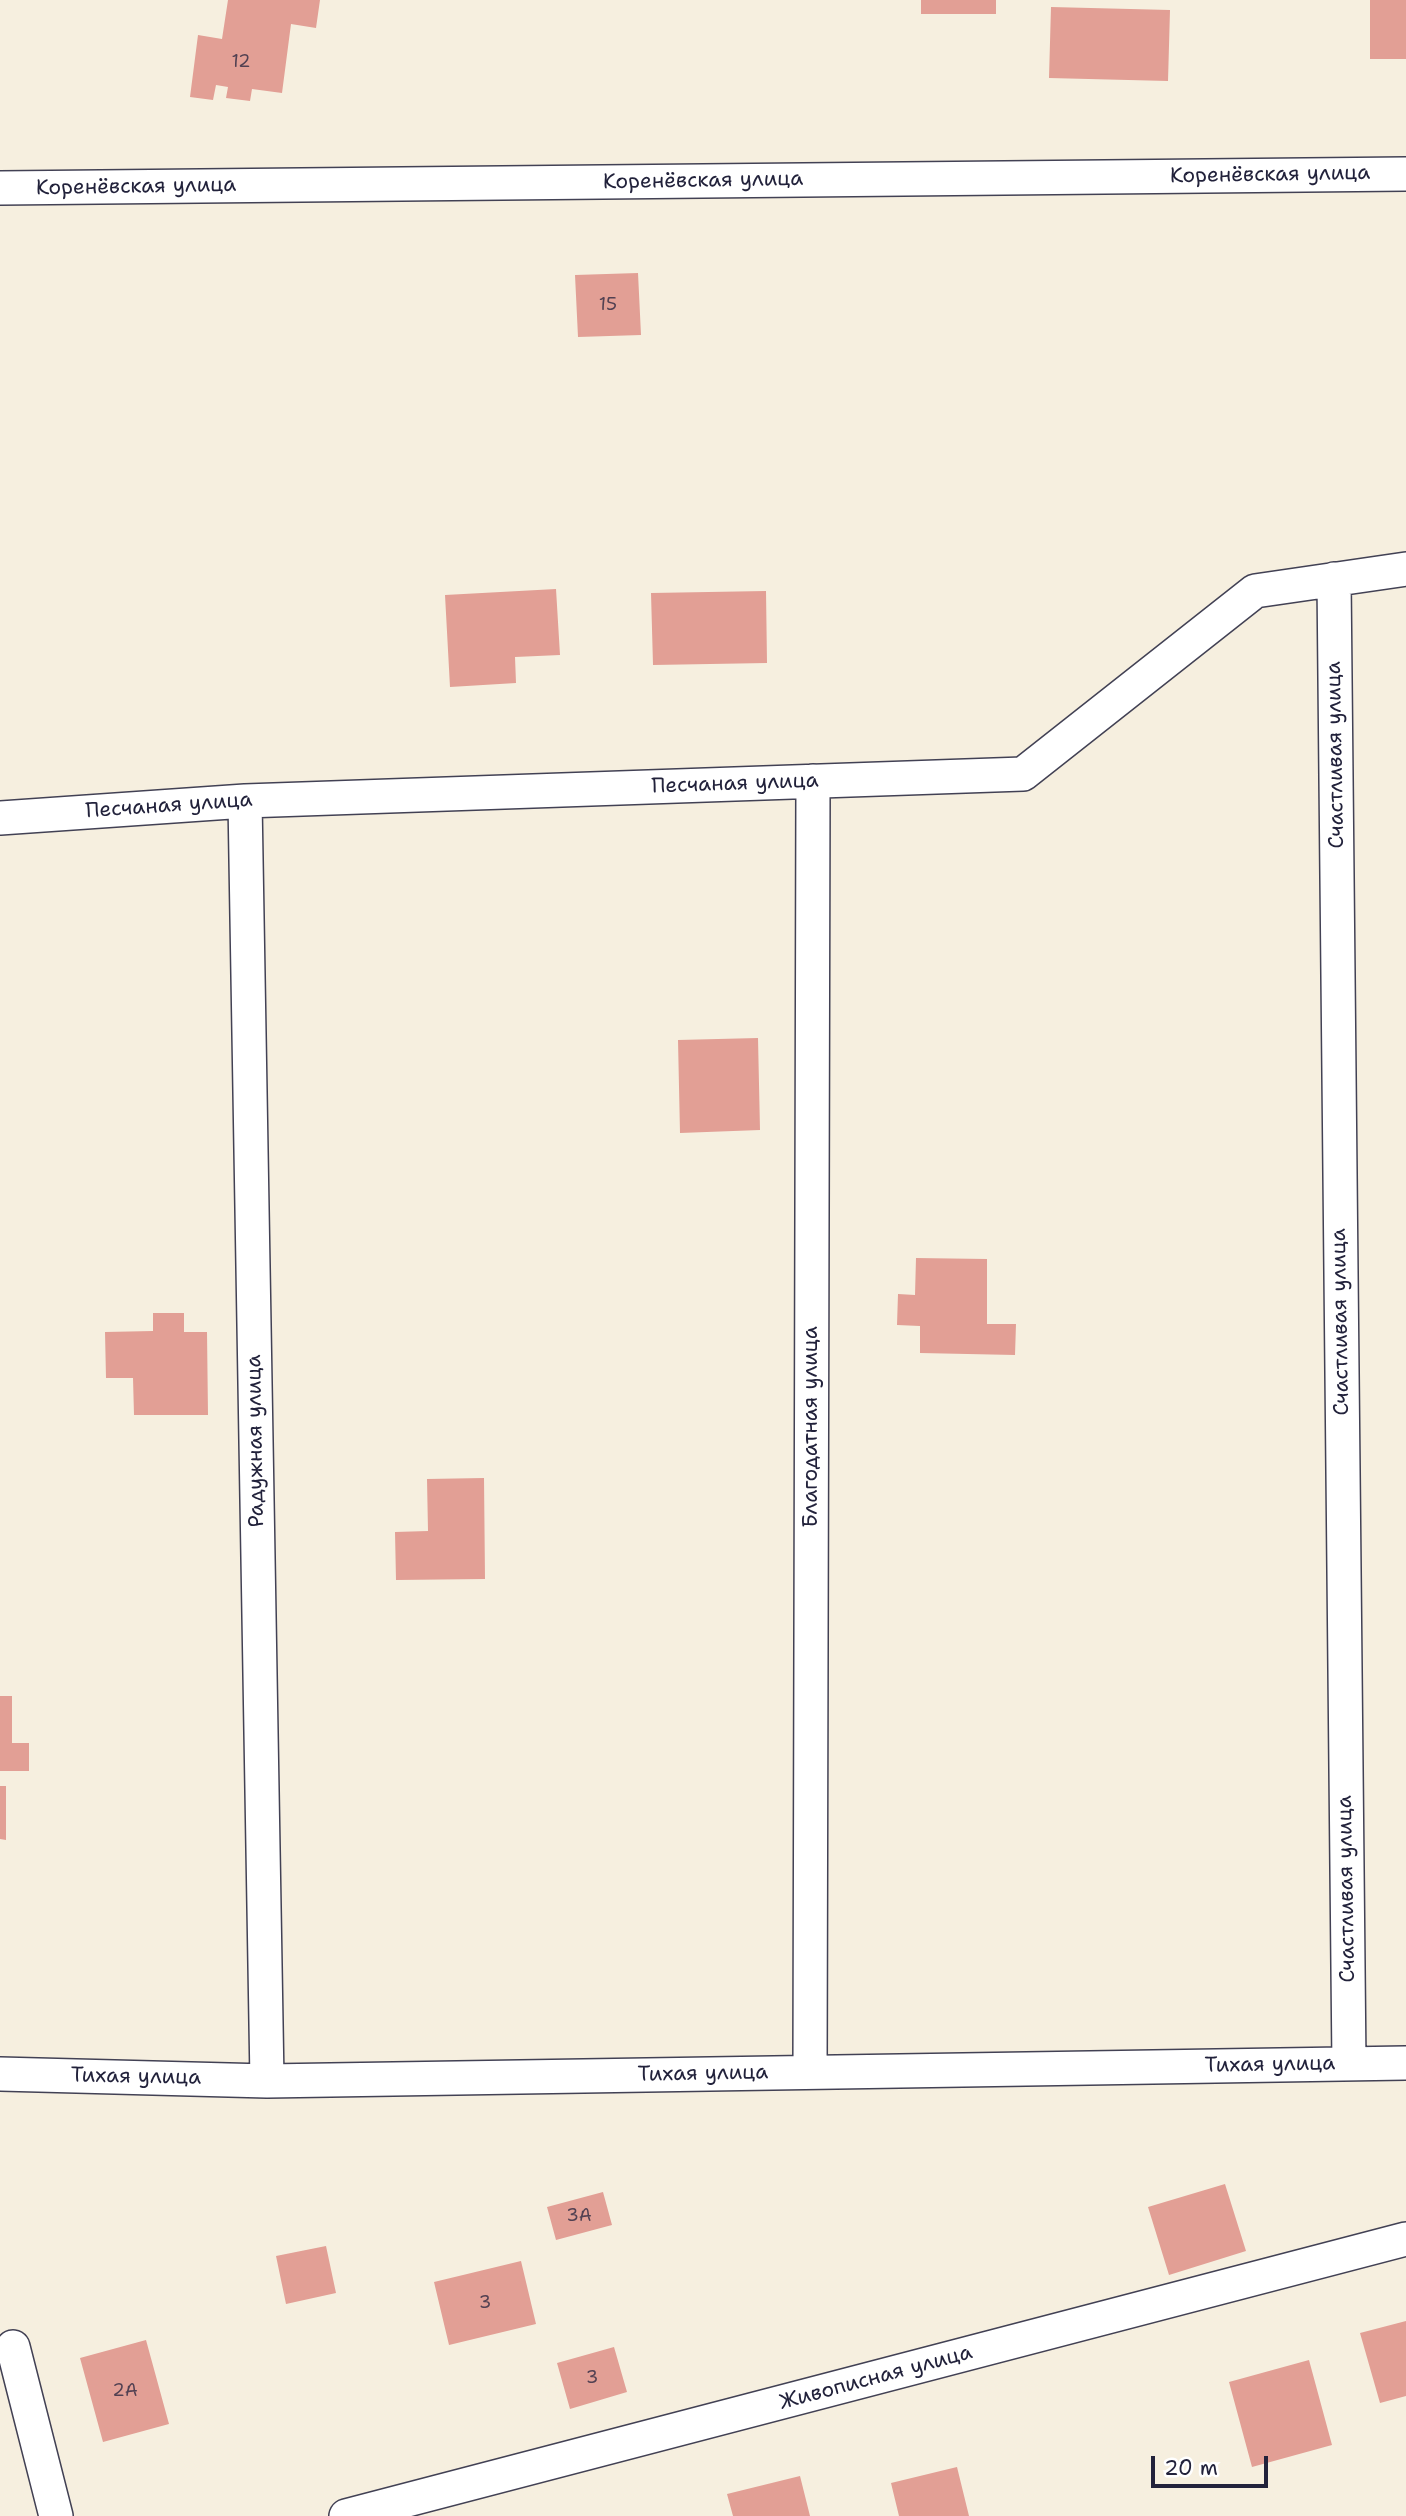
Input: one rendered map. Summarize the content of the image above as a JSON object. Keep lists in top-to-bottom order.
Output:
{
  "streets": {
    "street": [
      "Коренёвская улица",
      "Счастливая улица",
      "Песчаная улица",
      "Благодатная улица",
      "Радужная улица",
      "Тихая улица",
      "Живописная улица"
    ]
  },
  "crossings": [
    ["Счастливая улица", "Песчаная улица"],
    ["Счастливая улица", "Тихая улица"],
    ["Песчаная улица", "Благодатная улица"],
    ["Песчаная улица", "Радужная улица"],
    ["Благодатная улица", "Тихая улица"],
    ["Радужная улица", "Тихая улица"]
  ],
  "house_numbers": [
    "12",
    "15",
    "3А",
    "3",
    "3",
    "2А"
  ],
  "scale_bar": "20 m"
}
